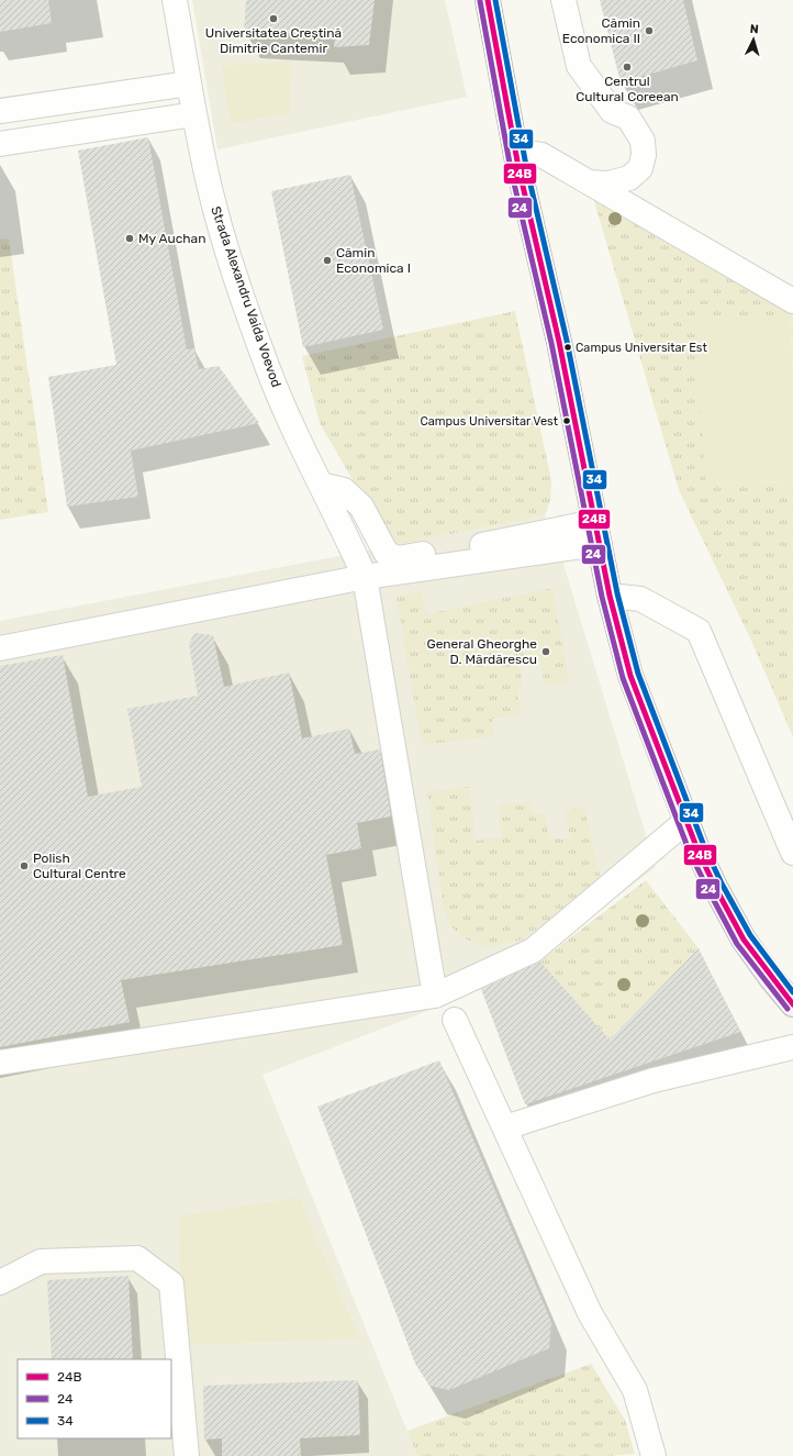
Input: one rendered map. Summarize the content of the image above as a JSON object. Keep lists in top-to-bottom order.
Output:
{
  "streets": {
    "street": ["Strada Alexandru Vaida Voevod"]
  },
  "places": [
    "Universitatea Creștină Dimitrie Cantemir",
    "Cămin Economica II",
    "Centrul Cultural Coreean",
    "My Auchan",
    "Cămin Economica I",
    "Campus Universitar Est",
    "Campus Universitar Vest",
    "General Gheorghe D. Mărdărescu",
    "Polish Cultural Centre"
  ],
  "lines": ["transit line 24B", "transit line 34", "transit line 24"],
  "legend": ["24B", "24", "34"],
  "north": "top"
}
